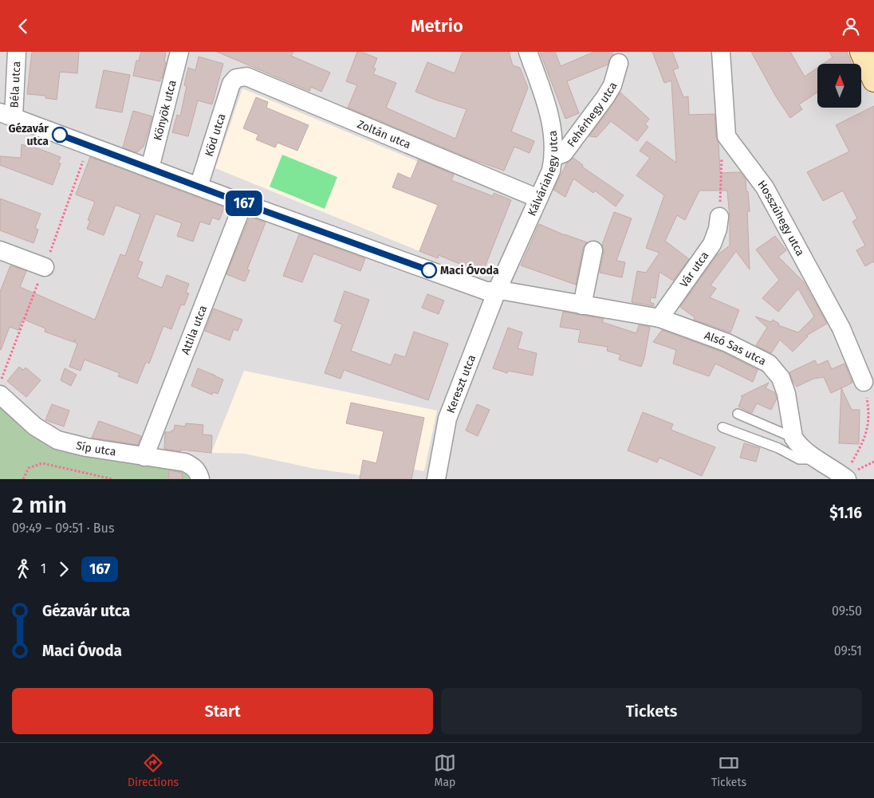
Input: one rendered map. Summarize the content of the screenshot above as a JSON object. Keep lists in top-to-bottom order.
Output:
{
  "streets": {
    "street": [
      "Béla utca",
      "Könyök utca",
      "Fehérhegy utca",
      "Zoltán utca",
      "Köd utca",
      "Kálváriahegy utca",
      "Hosszúhegy utca",
      "Vár utca",
      "Attila utca",
      "Alsó Sas utca",
      "Kereszt utca",
      "Síp utca"
    ]
  },
  "crossings": [
    ["Béla utca", "Alsó Sas utca"],
    ["Könyök utca", "Alsó Sas utca"],
    ["Fehérhegy utca", "Kálváriahegy utca"],
    ["Zoltán utca", "Köd utca"],
    ["Zoltán utca", "Kálváriahegy utca"],
    ["Köd utca", "Alsó Sas utca"],
    ["Kálváriahegy utca", "Alsó Sas utca"],
    ["Kálváriahegy utca", "Kereszt utca"],
    ["Vár utca", "Alsó Sas utca"],
    ["Attila utca", "Alsó Sas utca"],
    ["Attila utca", "Síp utca"],
    ["Alsó Sas utca", "Kereszt utca"]
  ],
  "places": ["Gézavár utca", "Maci Óvoda"],
  "lines": ["bus line 167"],
  "north": "top",
  "page": {
    "header": "Metrio",
    "on_map": "167",
    "heading": ["2 min", "09:49 – 09:51 · Bus", "$1.16"],
    "legs": ["1", "167"],
    "list": [
      {
        "name": "Gézavár utca",
        "value": "09:50"
      },
      {
        "name": "Maci Óvoda",
        "value": "09:51"
      }
    ],
    "buttons": ["Start", "Tickets"],
    "tabs": ["Directions", "Map", "Tickets"]
  }
}
